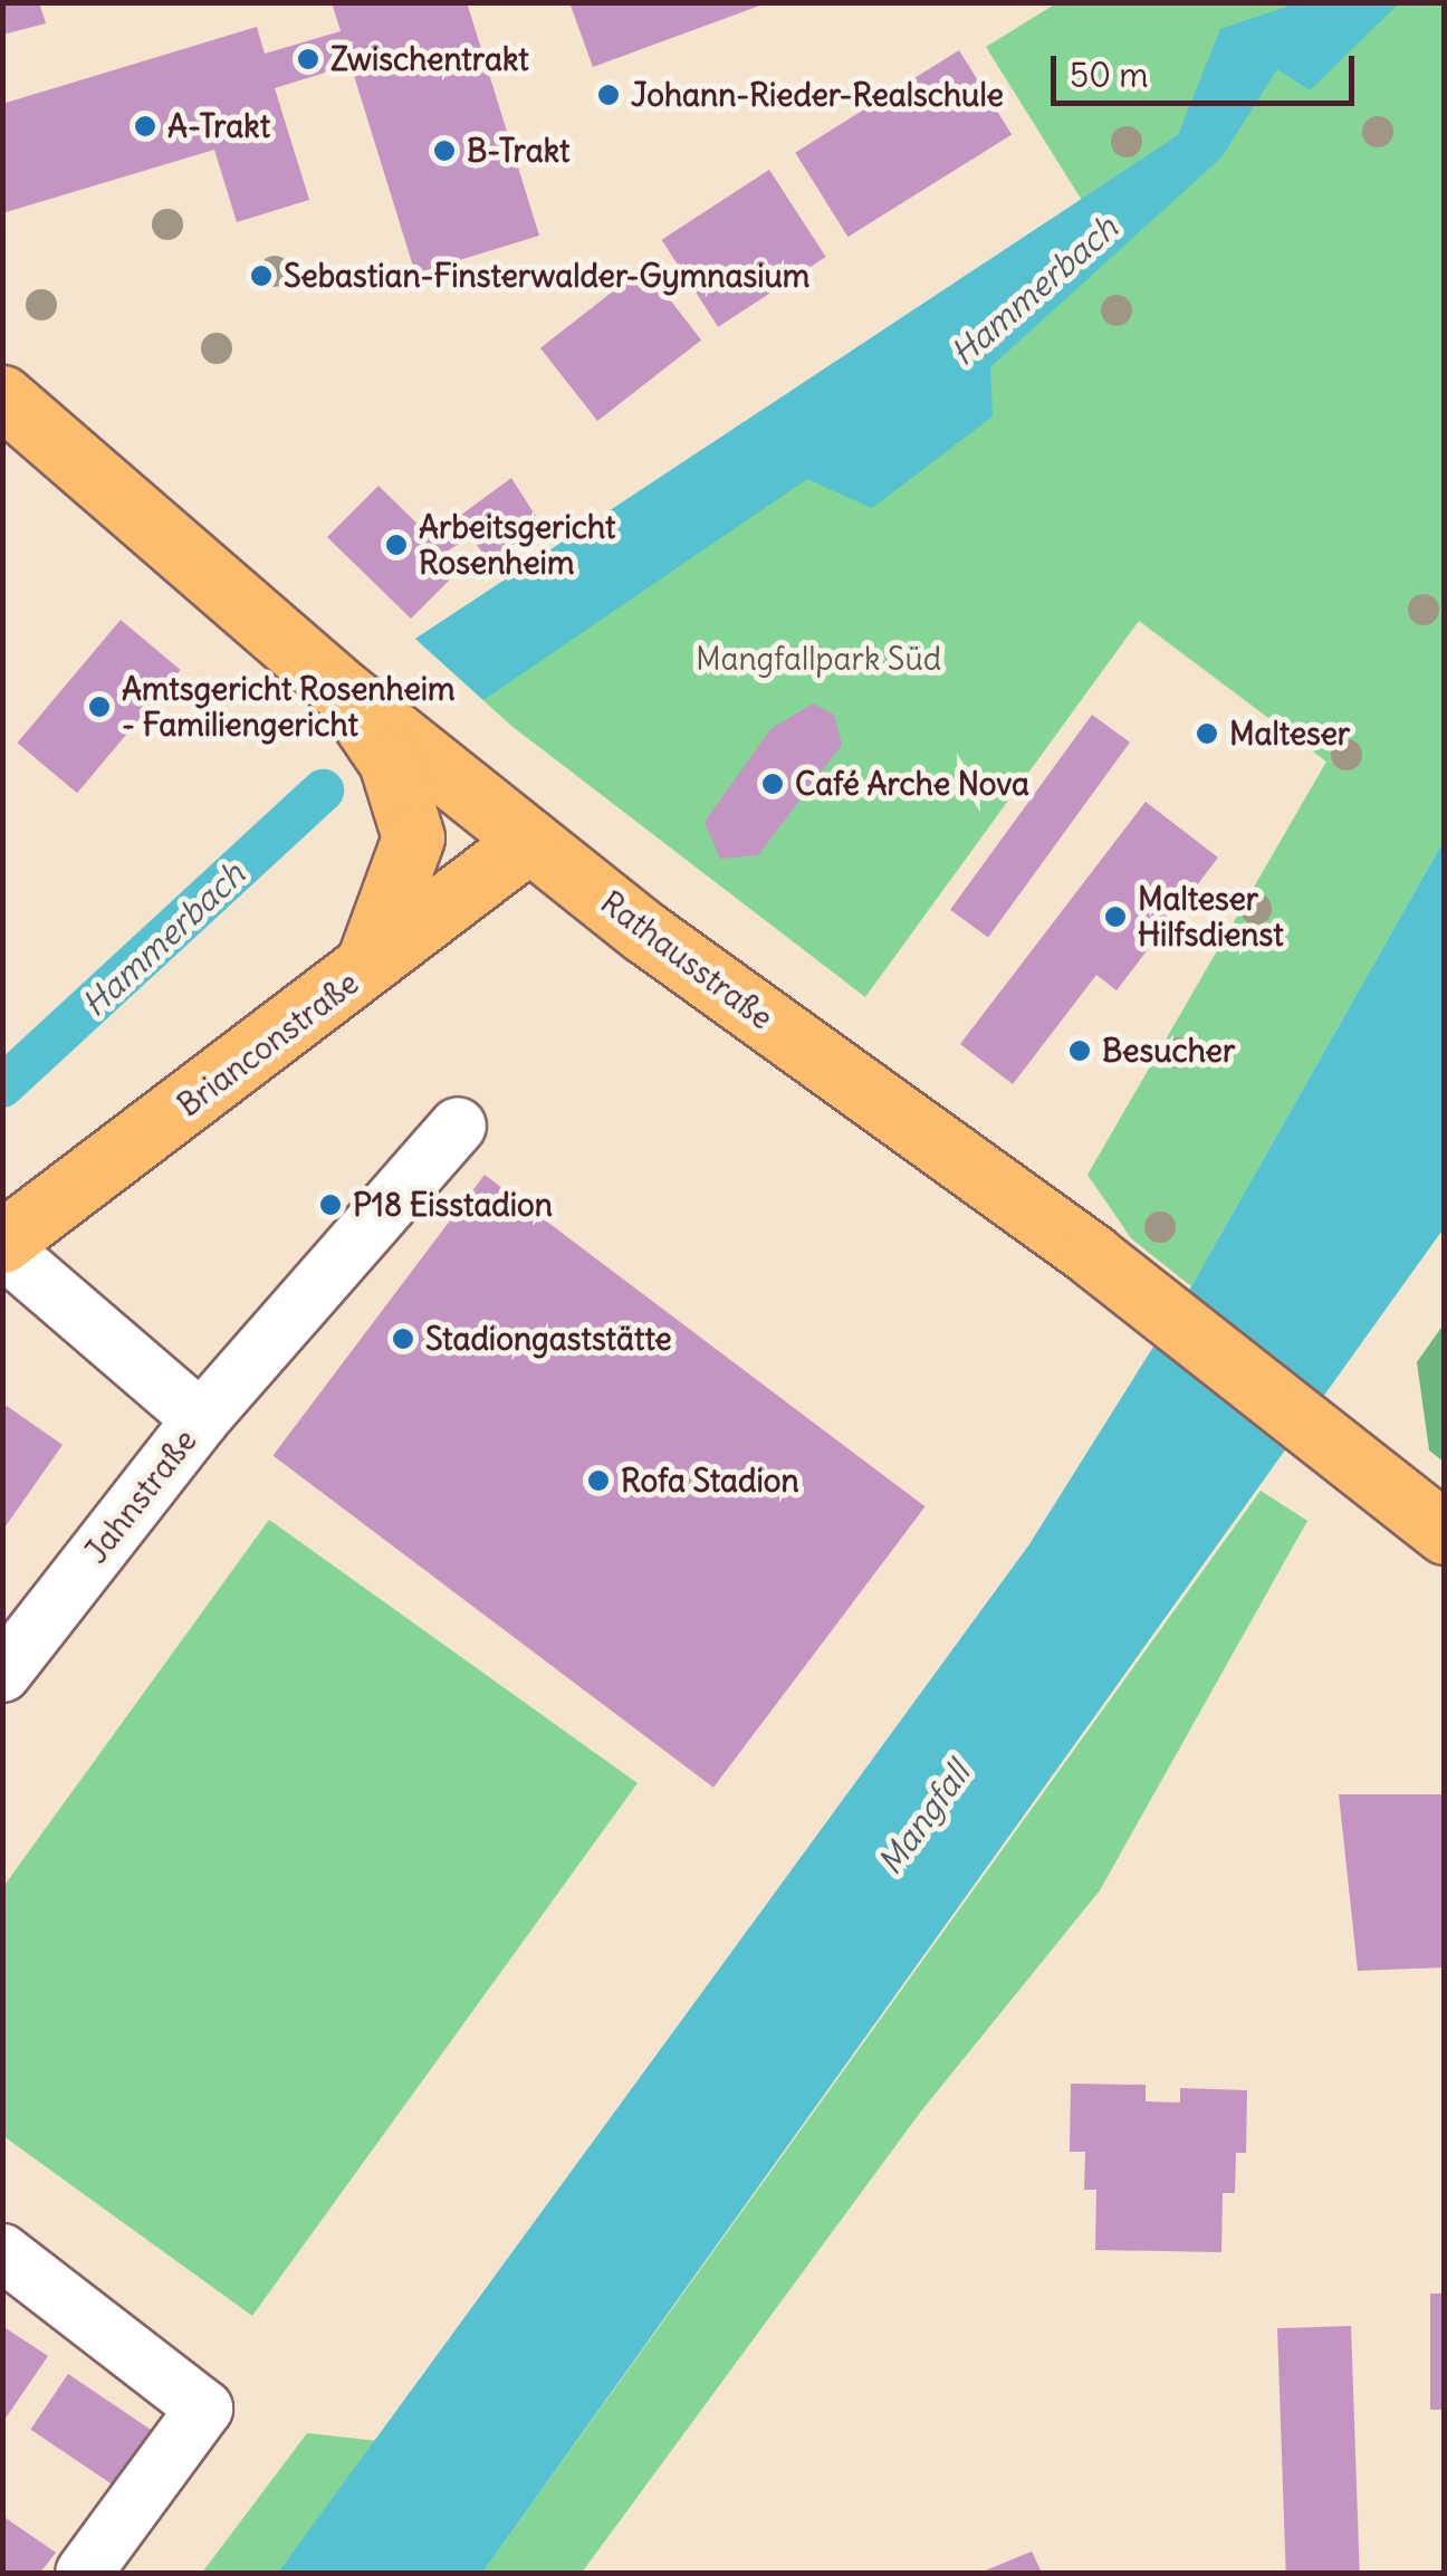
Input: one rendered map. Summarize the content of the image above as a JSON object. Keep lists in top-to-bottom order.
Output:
{
  "streets": {
    "main road": ["Rathausstraße", "Brianconstraße"],
    "street": ["Jahnstraße"]
  },
  "crossings": [
    ["Rathausstraße", "Brianconstraße"],
    ["Brianconstraße", "Jahnstraße"]
  ],
  "water": ["Hammerbach", "Mangfall"],
  "parks": ["Mangfallpark Süd"],
  "places": [
    "Zwischentrakt",
    "Johann-Rieder-Realschule",
    "A-Trakt",
    "B-Trakt",
    "Sebastian-Finsterwalder-Gymnasium",
    "Arbeitsgericht Rosenheim",
    "Amtsgericht Rosenheim - Familiengericht",
    "Malteser",
    "Café Arche Nova",
    "Malteser Hilfsdienst",
    "Besucher",
    "P18 Eisstadion",
    "Stadiongaststätte",
    "Rofa Stadion"
  ],
  "scale_bar": "50 m"
}
